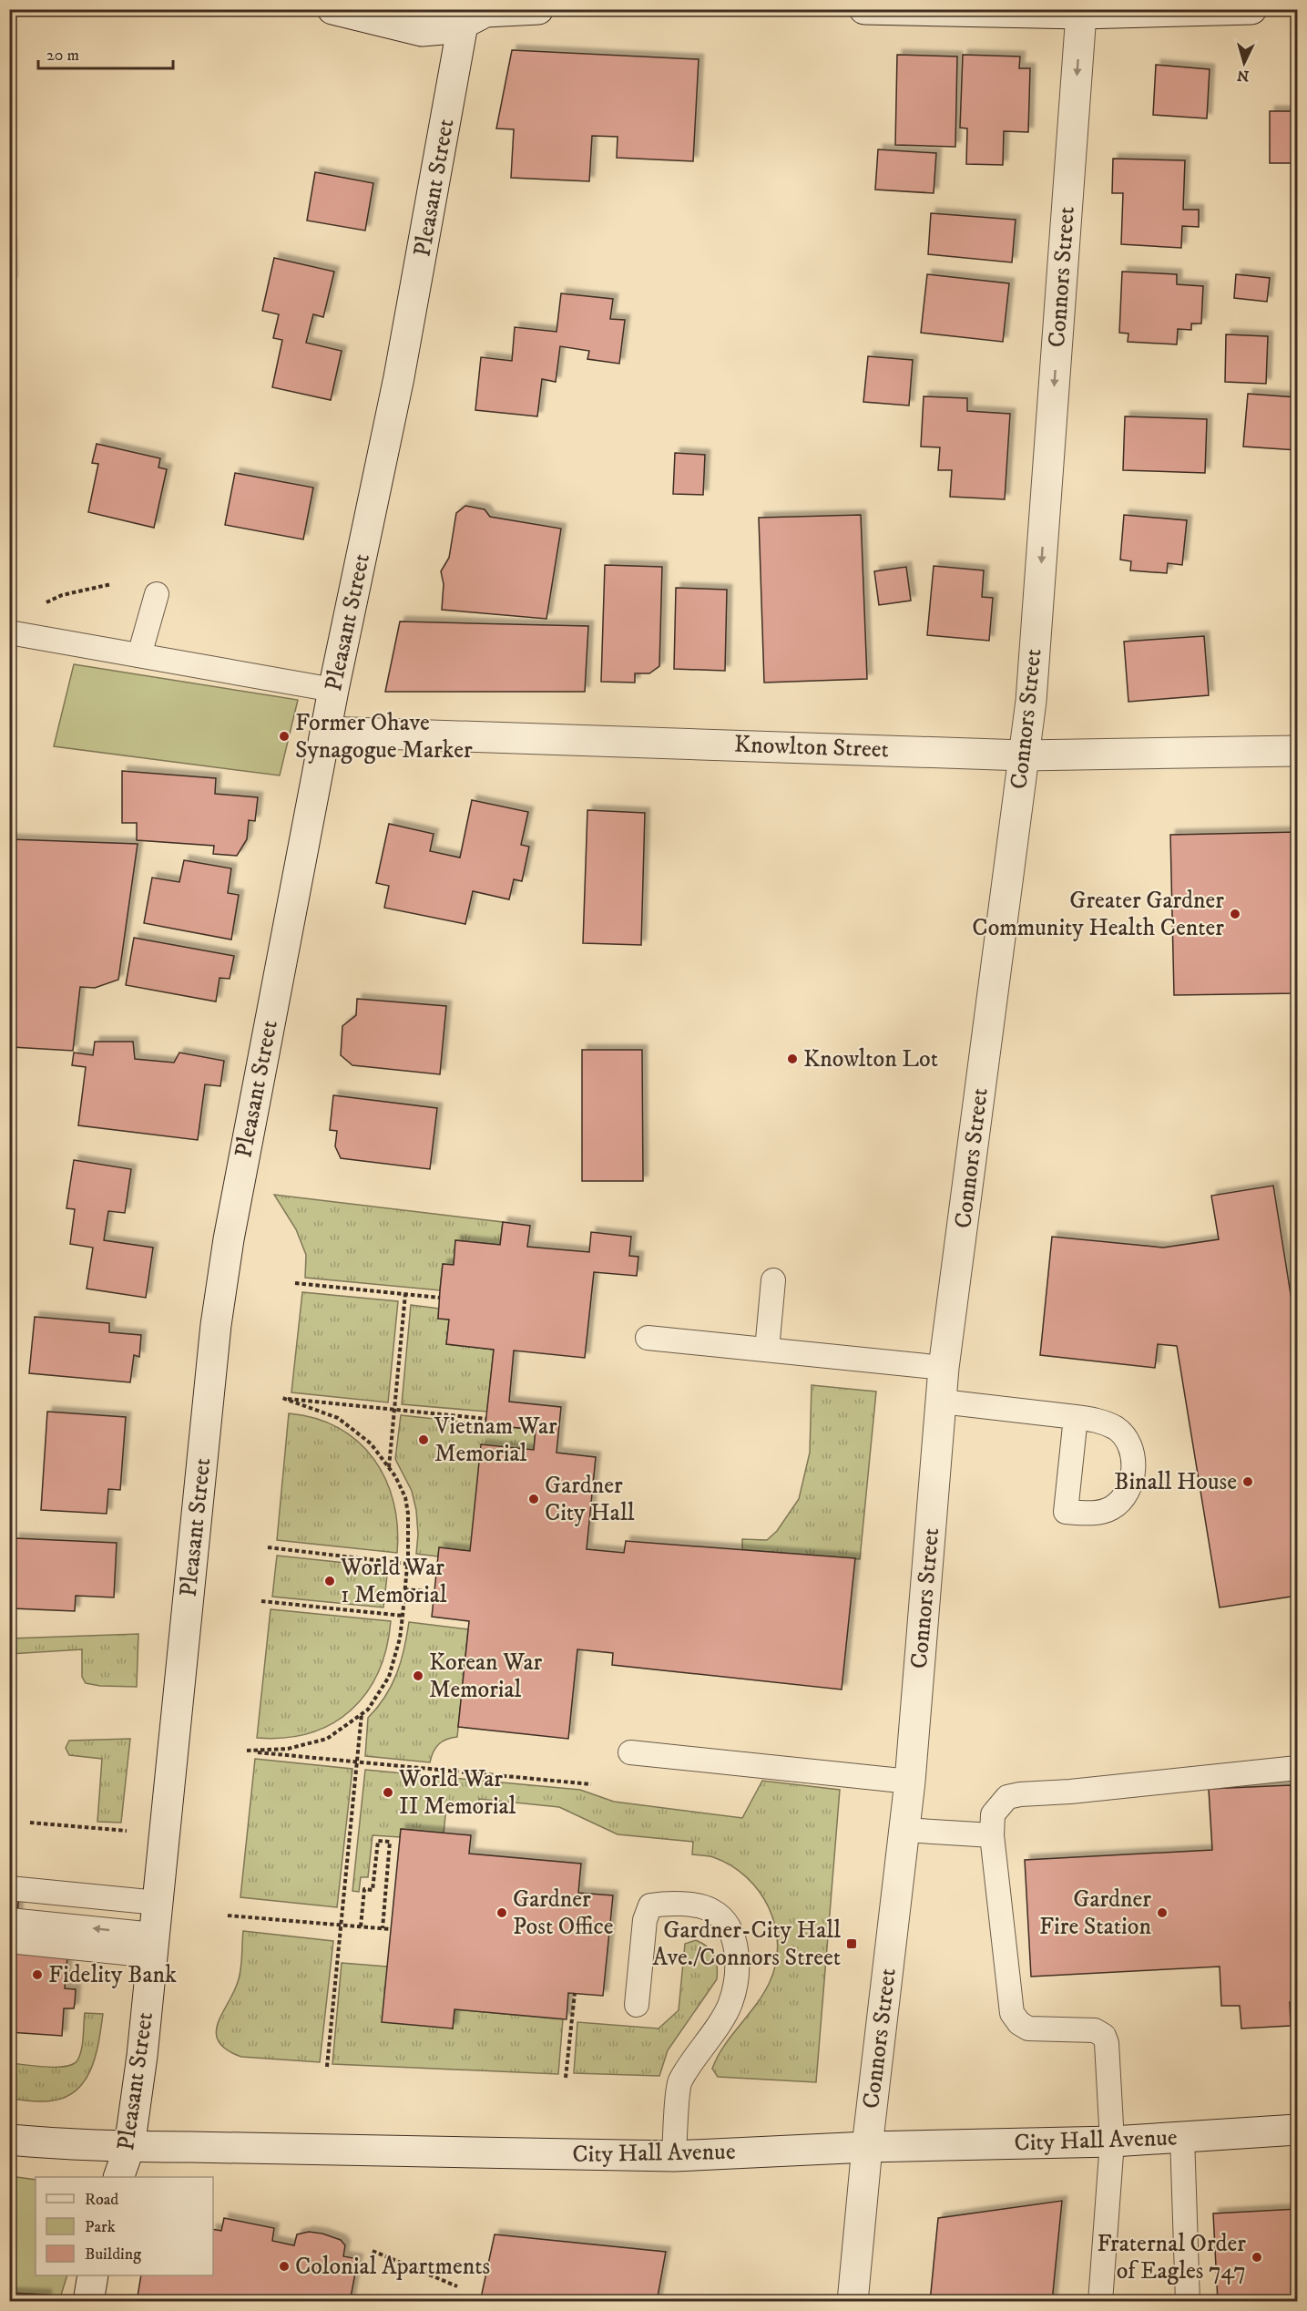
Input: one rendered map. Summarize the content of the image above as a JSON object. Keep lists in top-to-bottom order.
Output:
{
  "streets": {
    "street": [
      "Pleasant Street",
      "Connors Street",
      "Knowlton Street",
      "City Hall Avenue"
    ]
  },
  "crossings": [
    ["Pleasant Street", "Knowlton Street"],
    ["Pleasant Street", "City Hall Avenue"],
    ["Connors Street", "Knowlton Street"],
    ["Connors Street", "City Hall Avenue"]
  ],
  "places": {
    "other": [
      "Former Ohave Synagogue Marker",
      "Greater Gardner Community Health Center",
      "Knowlton Lot",
      "Vietnam War Memorial",
      "Binall House",
      "Gardner City Hall",
      "World War 1 Memorial",
      "Korean War Memorial",
      "World War II Memorial",
      "Gardner Post Office",
      "Gardner Fire Station",
      "Fidelity Bank",
      "Fraternal Order of Eagles 747",
      "Colonial Apartments"
    ],
    "transit": ["Gardner-City Hall Ave./Connors Street"]
  },
  "legend": ["Road", "Park", "Building"],
  "scale_bar": "20 m",
  "north": "bottom"
}
